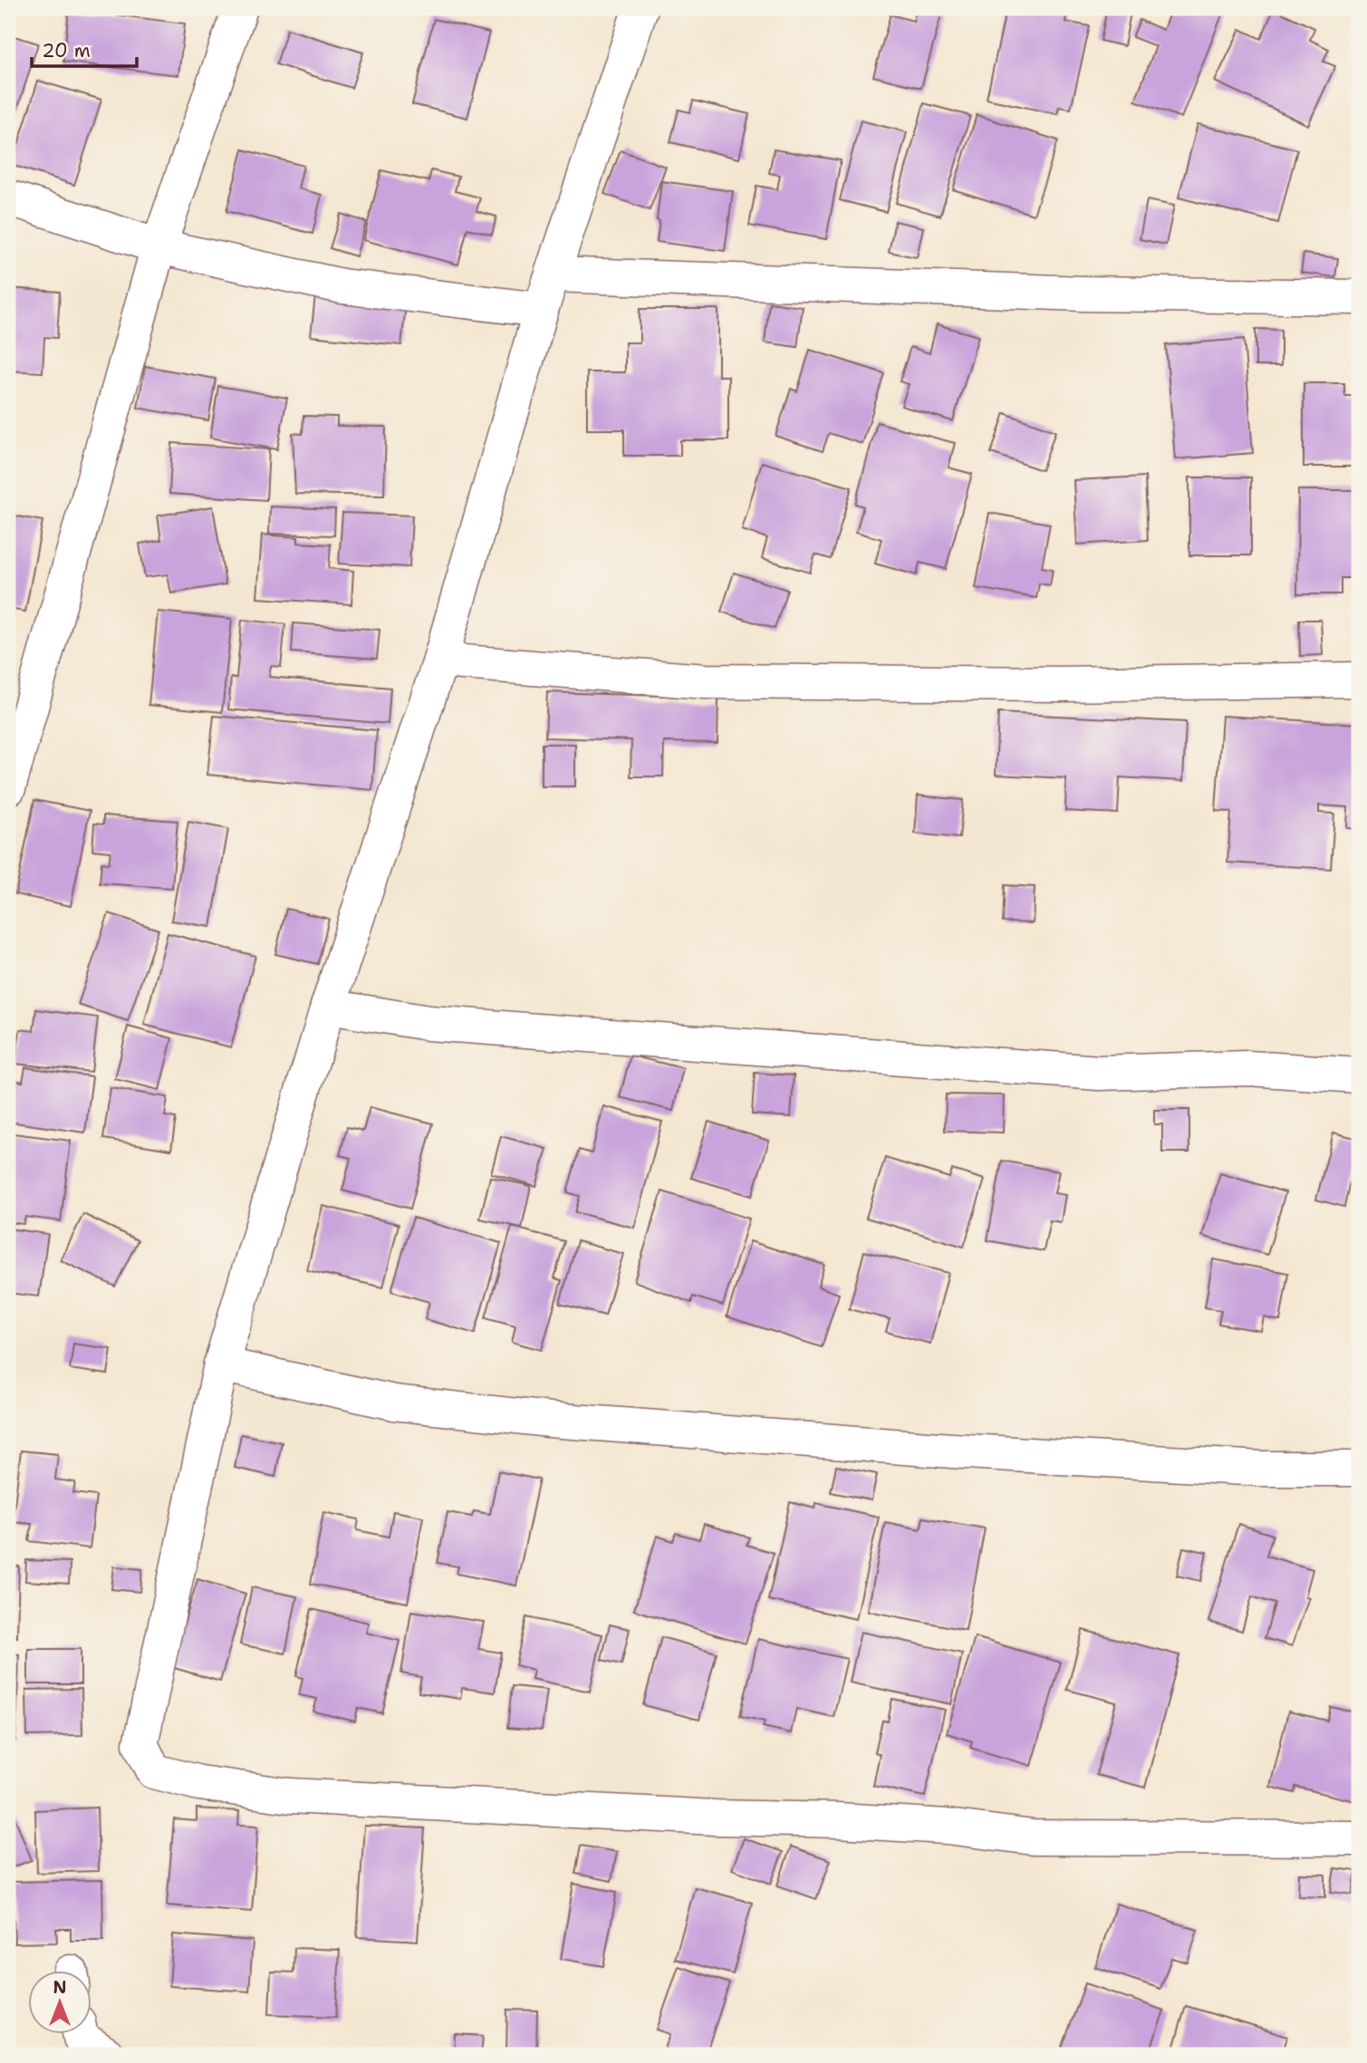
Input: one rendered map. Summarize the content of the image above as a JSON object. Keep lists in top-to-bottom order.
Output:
{
  "scale_bar": "20 m",
  "north": "top"
}
